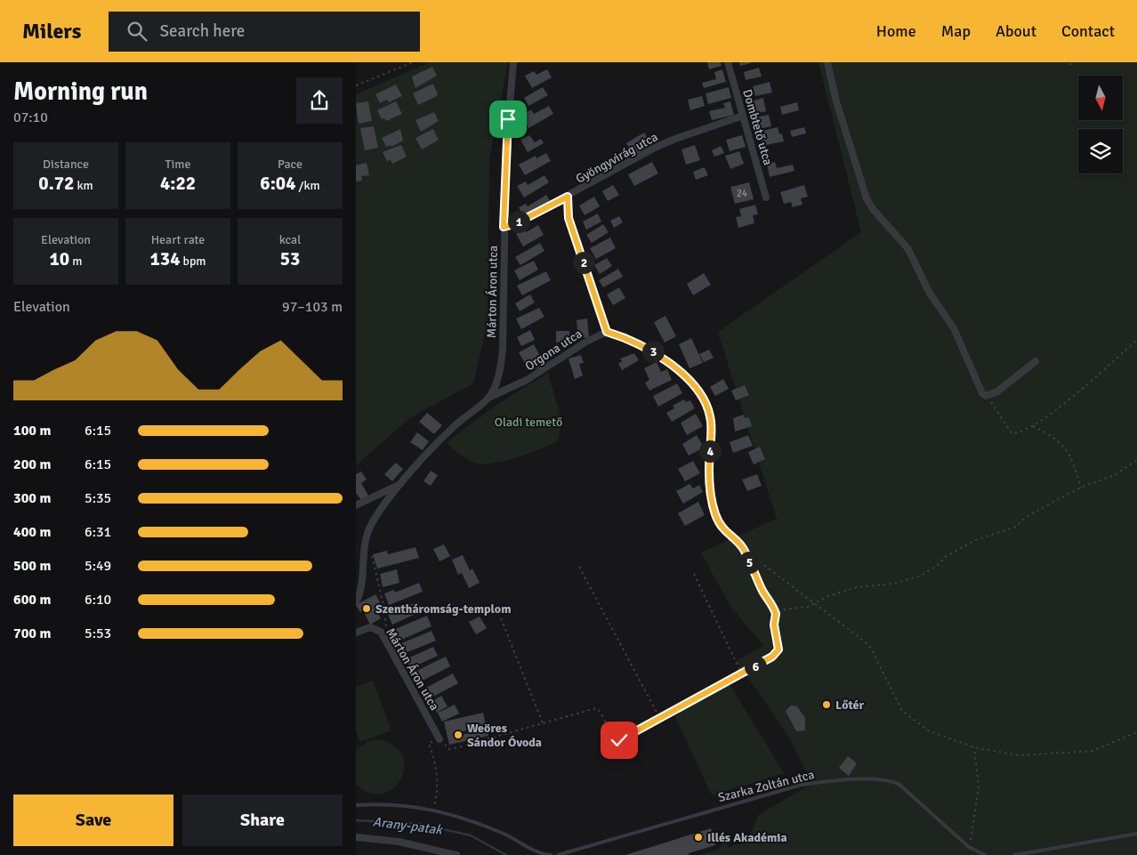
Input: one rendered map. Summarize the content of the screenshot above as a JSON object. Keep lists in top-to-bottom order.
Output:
{
  "streets": {
    "street": [
      "Dombtető utca",
      "Gyöngyvirág utca",
      "Márton Áron utca",
      "Orgona utca"
    ],
    "lane": ["Szarka Zoltán utca"]
  },
  "crossings": [
    ["Dombtető utca", "Gyöngyvirág utca"],
    ["Gyöngyvirág utca", "Márton Áron utca"],
    ["Márton Áron utca", "Orgona utca"]
  ],
  "water": ["Arany-patak"],
  "parks": ["Oladi temető"],
  "places": [
    "Szentháromság-templom",
    "Lőtér",
    "Weöres Sándor Óvoda",
    "Illés Akadémia"
  ],
  "house_numbers": ["24"],
  "north": "bottom",
  "page": {
    "header": "Milers",
    "search": "Search here",
    "nav": [
      "Home",
      "Map",
      "About",
      "Contact"
    ],
    "heading": ["Morning run", "07:10"],
    "stats": [
      ["Distance", "0.72 km"],
      ["Time", "4:22"],
      ["Pace", "6:04 /km"],
      ["Elevation", "10 m"],
      ["Heart rate", "134 bpm"],
      ["kcal", "53"]
    ],
    "pins": [
      "1",
      "2",
      "3",
      "4",
      "5",
      "6"
    ],
    "chart": ["Elevation", "97–103 m"],
    "list": [
      {
        "name": "100 m",
        "note": "6:15"
      },
      {
        "name": "200 m",
        "note": "6:15"
      },
      {
        "name": "300 m",
        "note": "5:35"
      },
      {
        "name": "400 m",
        "note": "6:31"
      },
      {
        "name": "500 m",
        "note": "5:49"
      },
      {
        "name": "600 m",
        "note": "6:10"
      },
      {
        "name": "700 m",
        "note": "5:53"
      }
    ],
    "buttons": ["Save", "Share"]
  }
}
